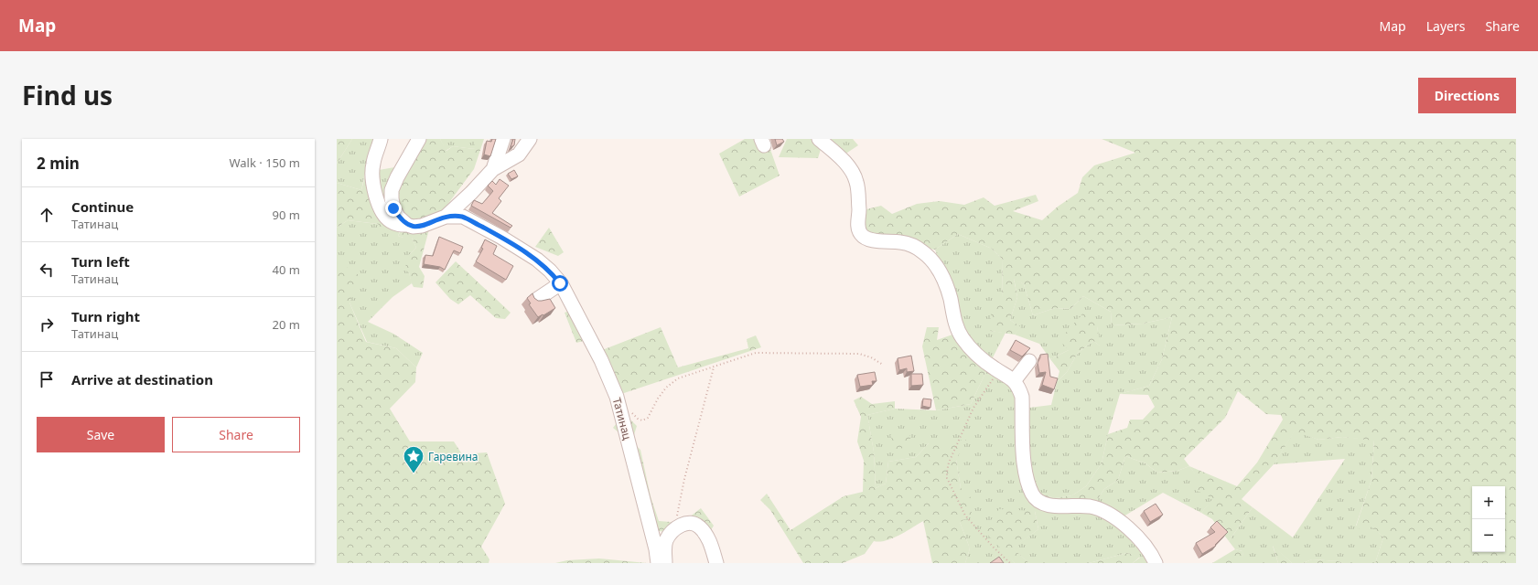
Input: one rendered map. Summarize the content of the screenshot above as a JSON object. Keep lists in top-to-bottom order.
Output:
{
  "streets": {
    "street": ["Татинац"]
  },
  "places": {
    "place": ["Гаревина"]
  },
  "page": {
    "header": "Map",
    "nav": ["Map", "Layers", "Share"],
    "title": "Find us",
    "buttons": [
      "Directions",
      ["Save", "Share"]
    ],
    "heading": ["2 min", "Walk · 150 m"],
    "list": [
      ["Continue", "Татинац", "90 m"],
      ["Turn left", "Татинац", "40 m"],
      ["Turn right", "Татинац", "20 m"],
      "Arrive at destination"
    ],
    "map_buttons": ["+", "−"]
  }
}
